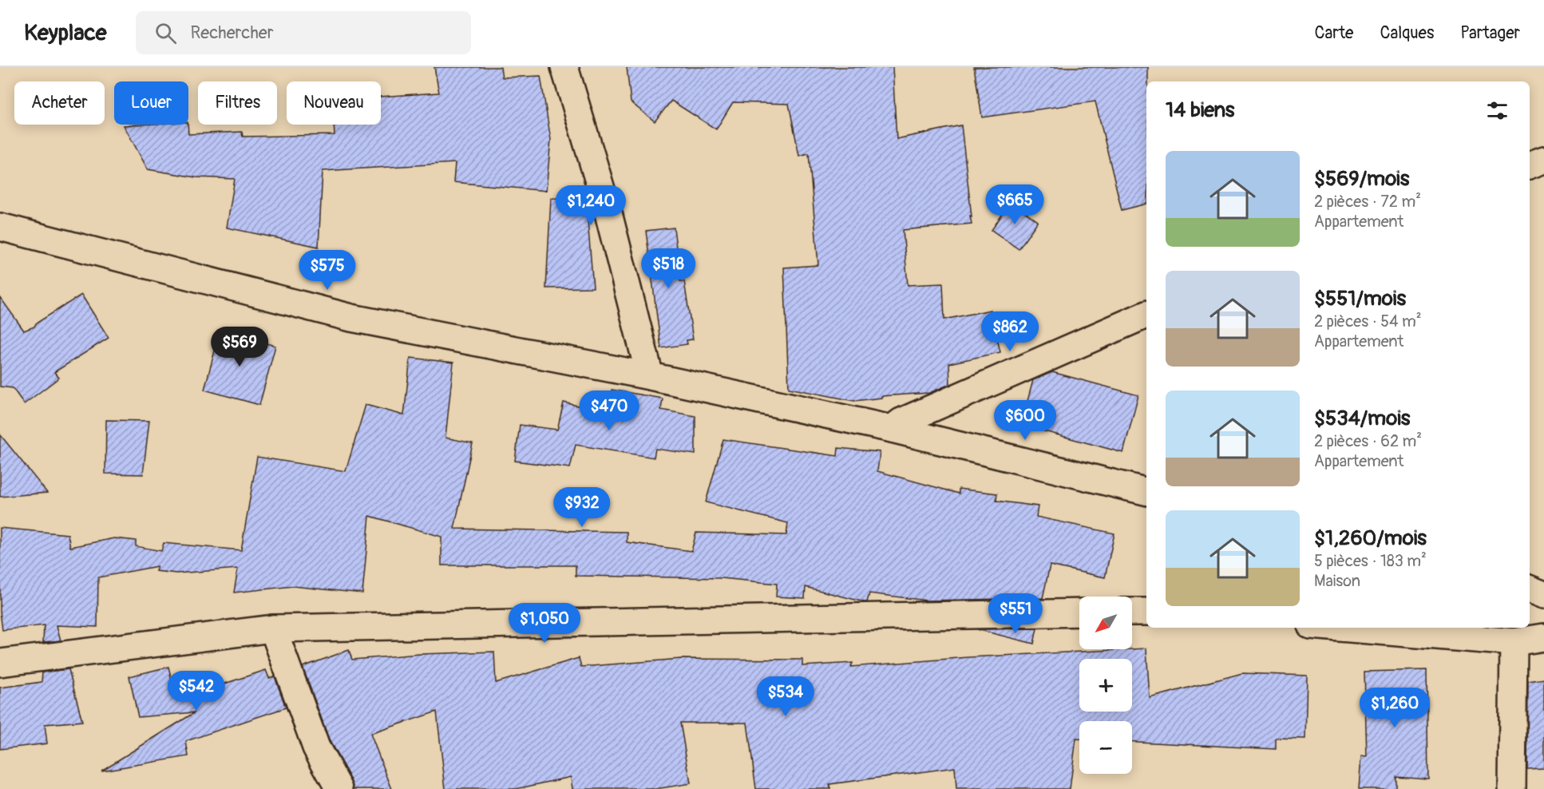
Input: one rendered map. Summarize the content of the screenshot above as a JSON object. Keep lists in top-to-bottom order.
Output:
{
  "north": "bottom left",
  "page": {
    "header": "Keyplace",
    "search": "Rechercher",
    "nav": ["Carte", "Calques", "Partager"],
    "chip": [
      "Acheter",
      "Louer",
      "Filtres",
      "Nouveau"
    ],
    "heading": "14 biens",
    "list": [
      {
        "name": "$569/mois",
        "note": "2 pièces · 72 m² · Appartement"
      },
      {
        "name": "$551/mois",
        "note": "2 pièces · 54 m² · Appartement"
      },
      {
        "name": "$534/mois",
        "note": "2 pièces · 62 m² · Appartement"
      },
      {
        "name": "$1,260/mois",
        "note": "5 pièces · 183 m² · Maison"
      }
    ],
    "price": [
      "$665",
      "$1,240",
      "$518",
      "$575",
      "$862",
      "$569",
      "$470",
      "$600",
      "$932",
      "$551",
      "$1,050",
      "$542",
      "$534",
      "$1,260"
    ],
    "map_buttons": ["+", "−"]
  }
}
